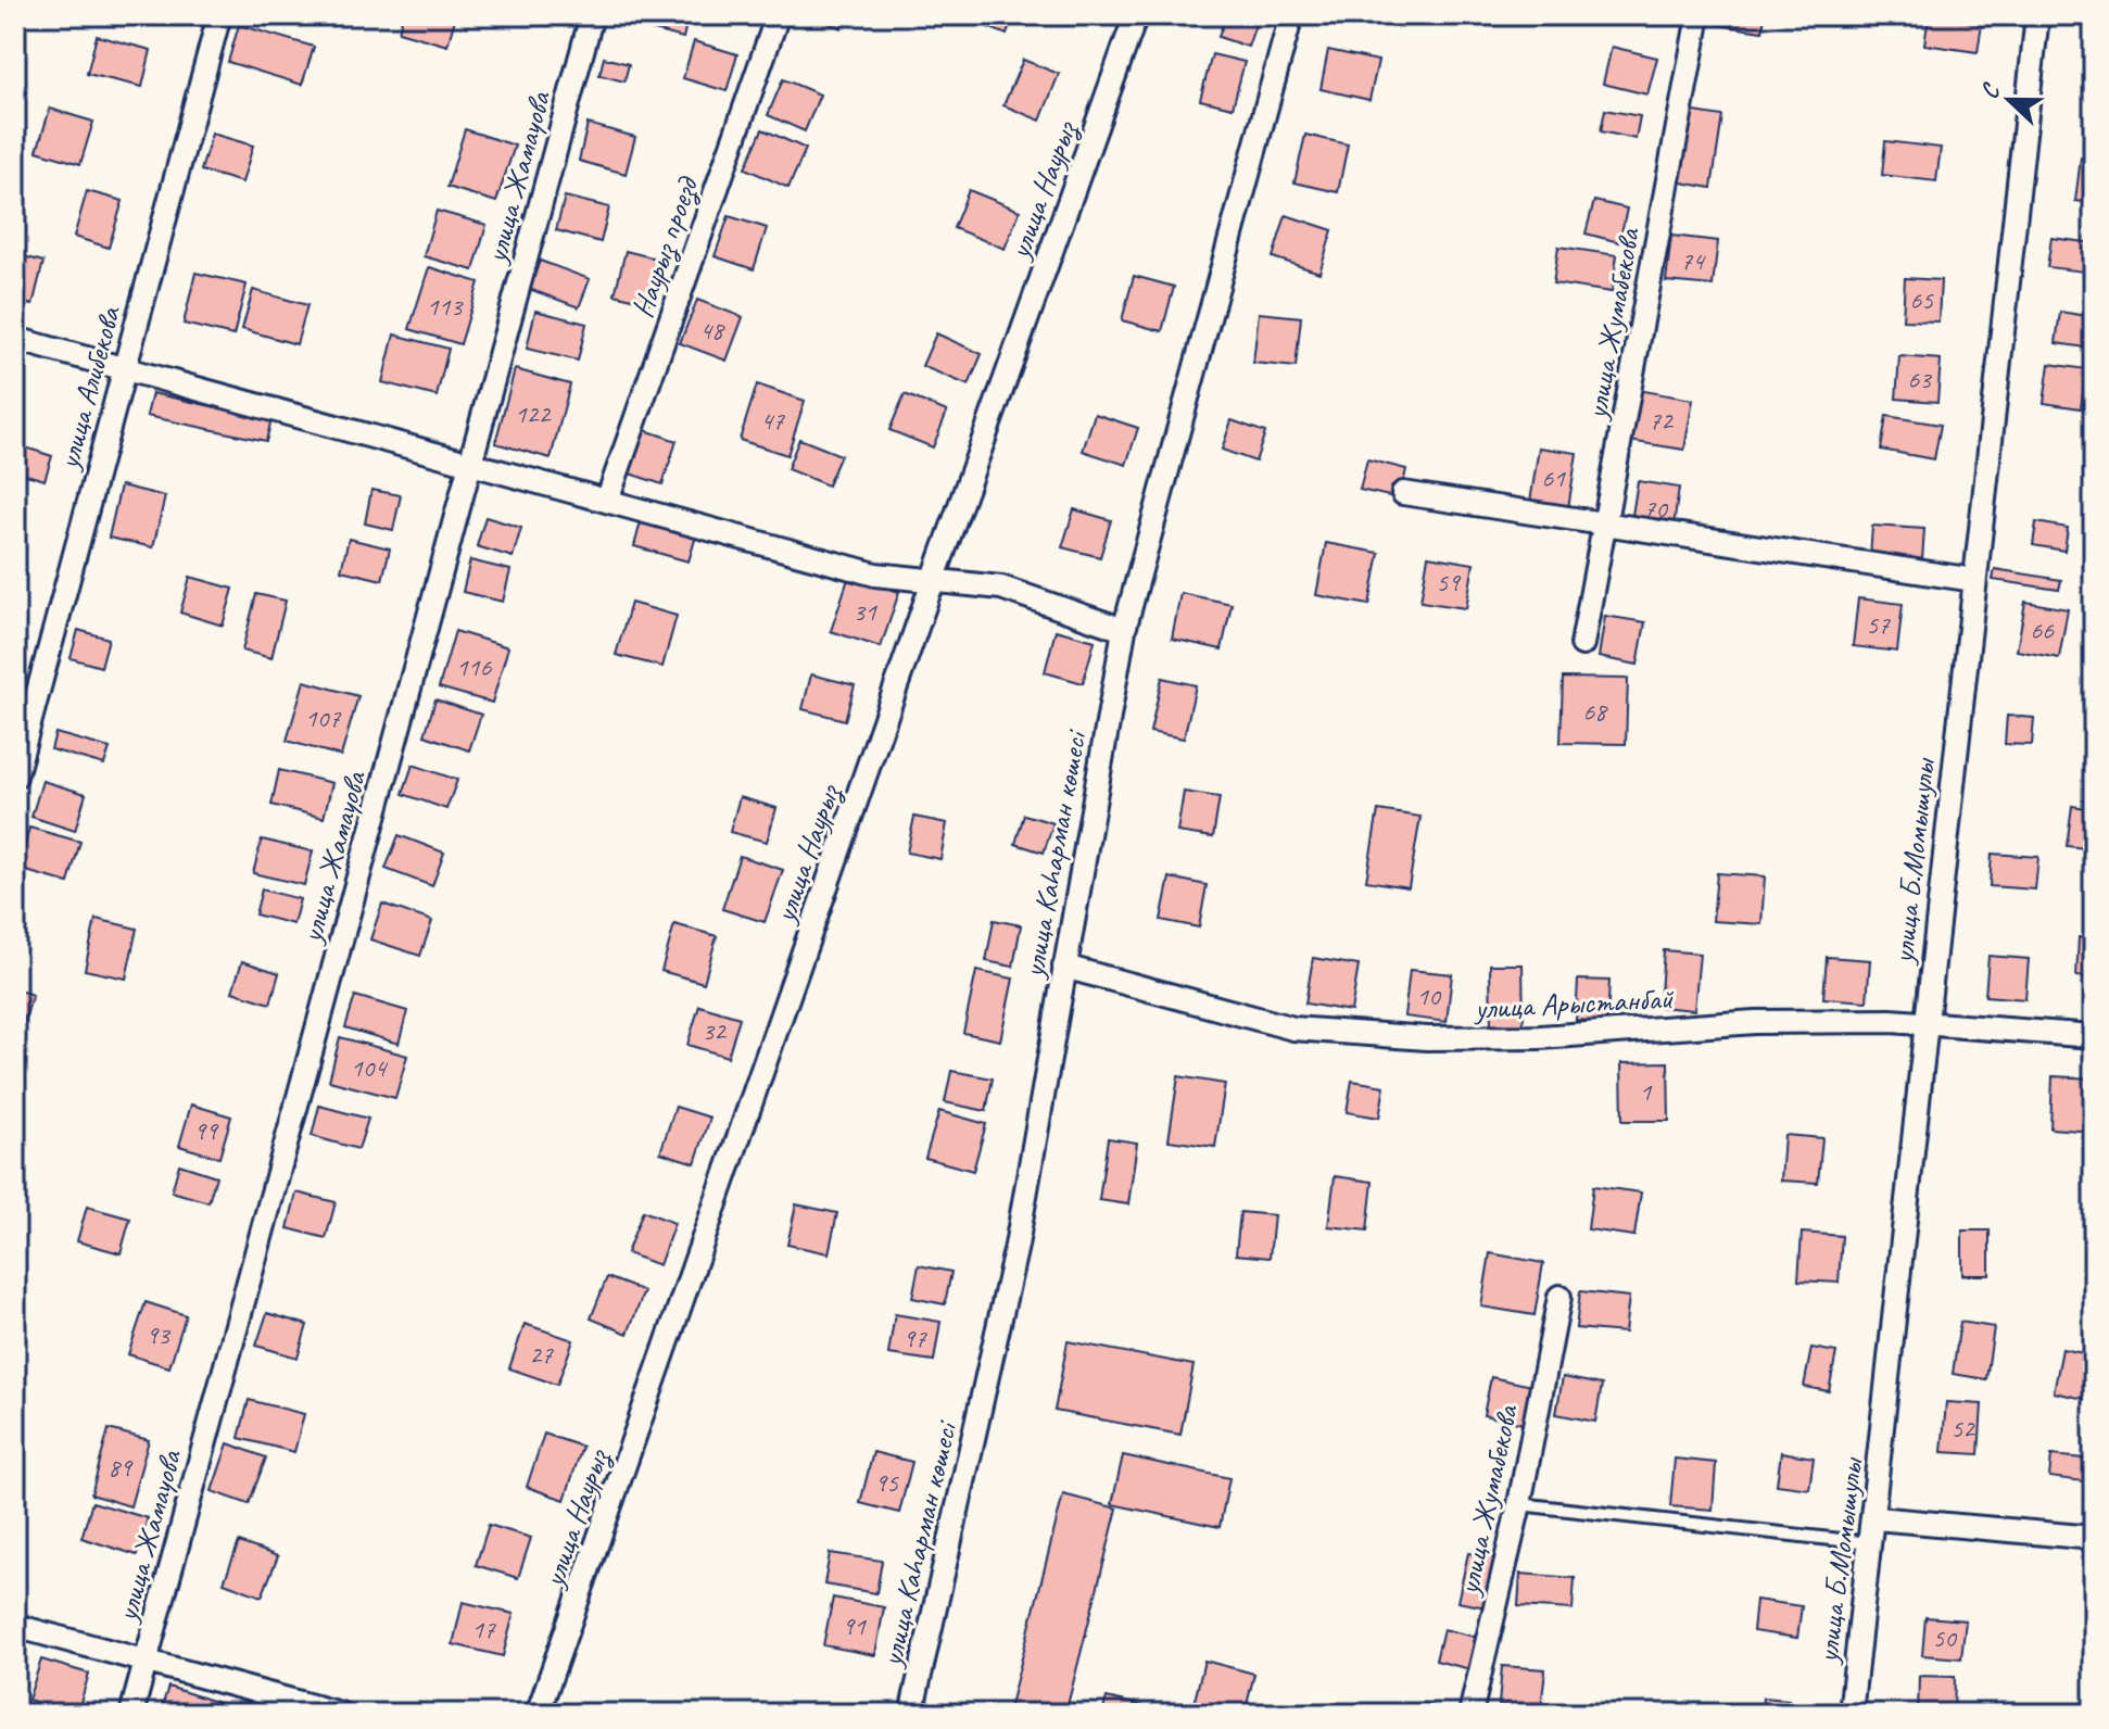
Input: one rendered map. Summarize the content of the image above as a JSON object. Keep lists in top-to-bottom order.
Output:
{
  "streets": {
    "street": [
      "улица Жамауова",
      "улица Наурыз",
      "Наурыз проезд",
      "улица Жумабекова",
      "улица Алибекова",
      "улица Каһарман көшесі",
      "улица Б.Момышулы",
      "улица Арыстанбай"
    ]
  },
  "crossings": [
    ["улица Каһарман көшесі", "улица Арыстанбай"],
    ["улица Б.Момышулы", "улица Арыстанбай"]
  ],
  "house_numbers": [
    "74",
    "65",
    "113",
    "48",
    "63",
    "122",
    "47",
    "72",
    "61",
    "70",
    "59",
    "31",
    "57",
    "66",
    "116",
    "68",
    "107",
    "10",
    "32",
    "104",
    "1",
    "99",
    "93",
    "97",
    "27",
    "52",
    "89",
    "95",
    "91",
    "17",
    "50"
  ],
  "north": "left"
}
